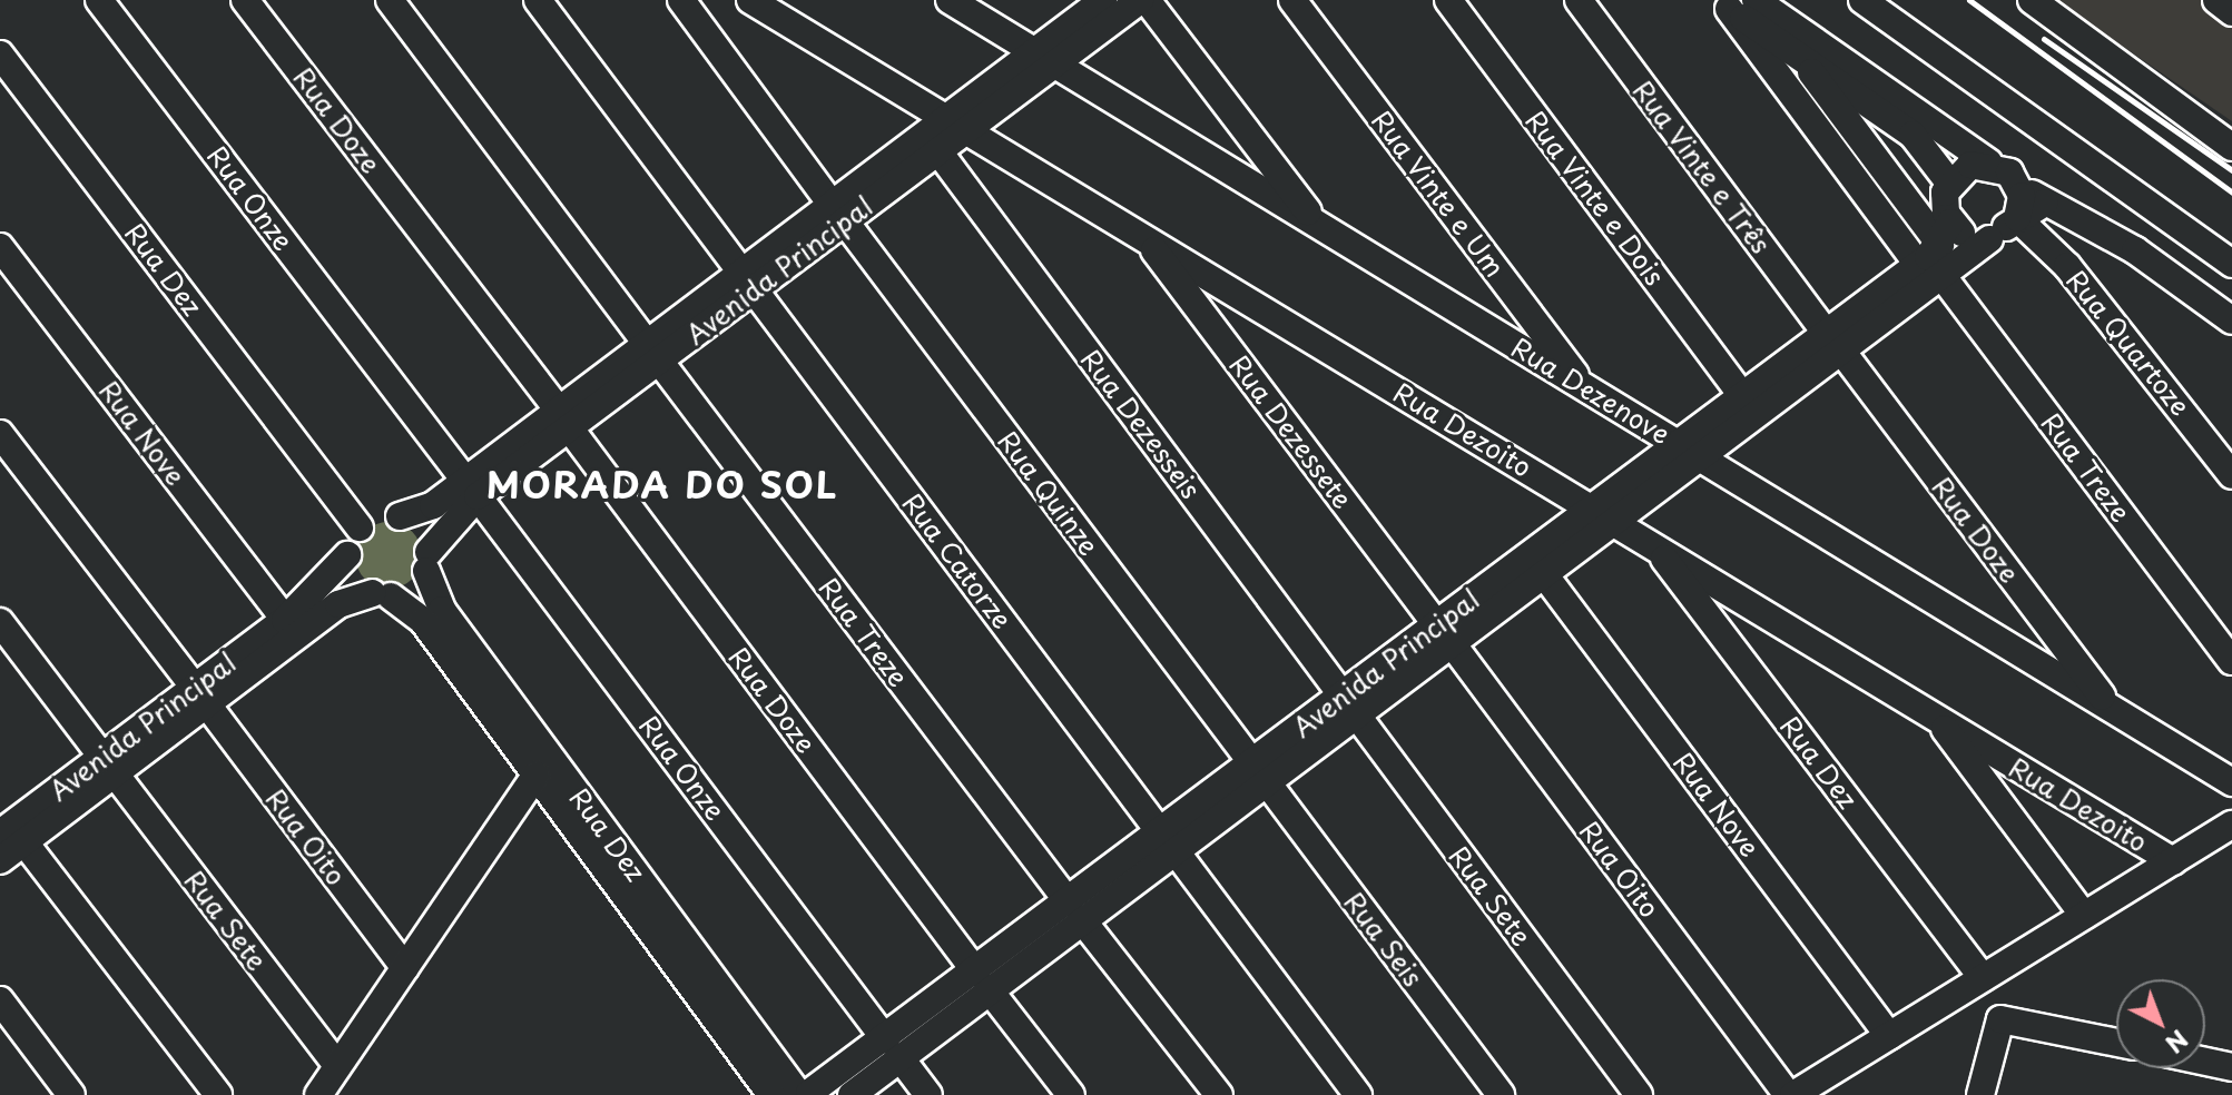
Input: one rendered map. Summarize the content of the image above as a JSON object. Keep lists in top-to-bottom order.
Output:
{
  "streets": {
    "street": [
      "Rua Doze",
      "Rua Vinte e Três",
      "Rua Vinte e Um",
      "Rua Onze",
      "Rua Vinte e Dois",
      "Rua Dez",
      "Avenida Principal",
      "Rua Quartoze",
      "Rua Dezenove",
      "Rua Dezesseis",
      "Rua Dezoito",
      "Rua Dezessete",
      "Rua Nove",
      "Rua Treze",
      "Rua Quinze",
      "Rua Catorze",
      "Rua Oito",
      "Rua Sete",
      "Rua Seis"
    ]
  },
  "crossings": [
    ["Rua Doze", "Rua Vinte e Três"],
    ["Rua Doze", "Avenida Principal"],
    ["Rua Doze", "Rua Dezenove"],
    ["Rua Vinte e Três", "Avenida Principal"],
    ["Rua Vinte e Um", "Rua Dezenove"],
    ["Rua Onze", "Avenida Principal"],
    ["Rua Vinte e Dois", "Avenida Principal"],
    ["Rua Dez", "Avenida Principal"],
    ["Rua Dez", "Rua Dezoito"],
    ["Avenida Principal", "Rua Quartoze"],
    ["Avenida Principal", "Rua Dezenove"],
    ["Avenida Principal", "Rua Dezesseis"],
    ["Avenida Principal", "Rua Dezoito"],
    ["Avenida Principal", "Rua Dezessete"],
    ["Avenida Principal", "Rua Nove"],
    ["Avenida Principal", "Rua Treze"],
    ["Avenida Principal", "Rua Quinze"],
    ["Avenida Principal", "Rua Catorze"],
    ["Avenida Principal", "Rua Oito"],
    ["Avenida Principal", "Rua Sete"],
    ["Avenida Principal", "Rua Seis"],
    ["Rua Dezesseis", "Rua Sete"],
    ["Rua Dezoito", "Rua Dezessete"],
    ["Rua Dezessete", "Rua Oito"],
    ["Rua Quinze", "Rua Seis"]
  ],
  "districts": ["MORADA DO SOL"],
  "north": "bottom right"
}
